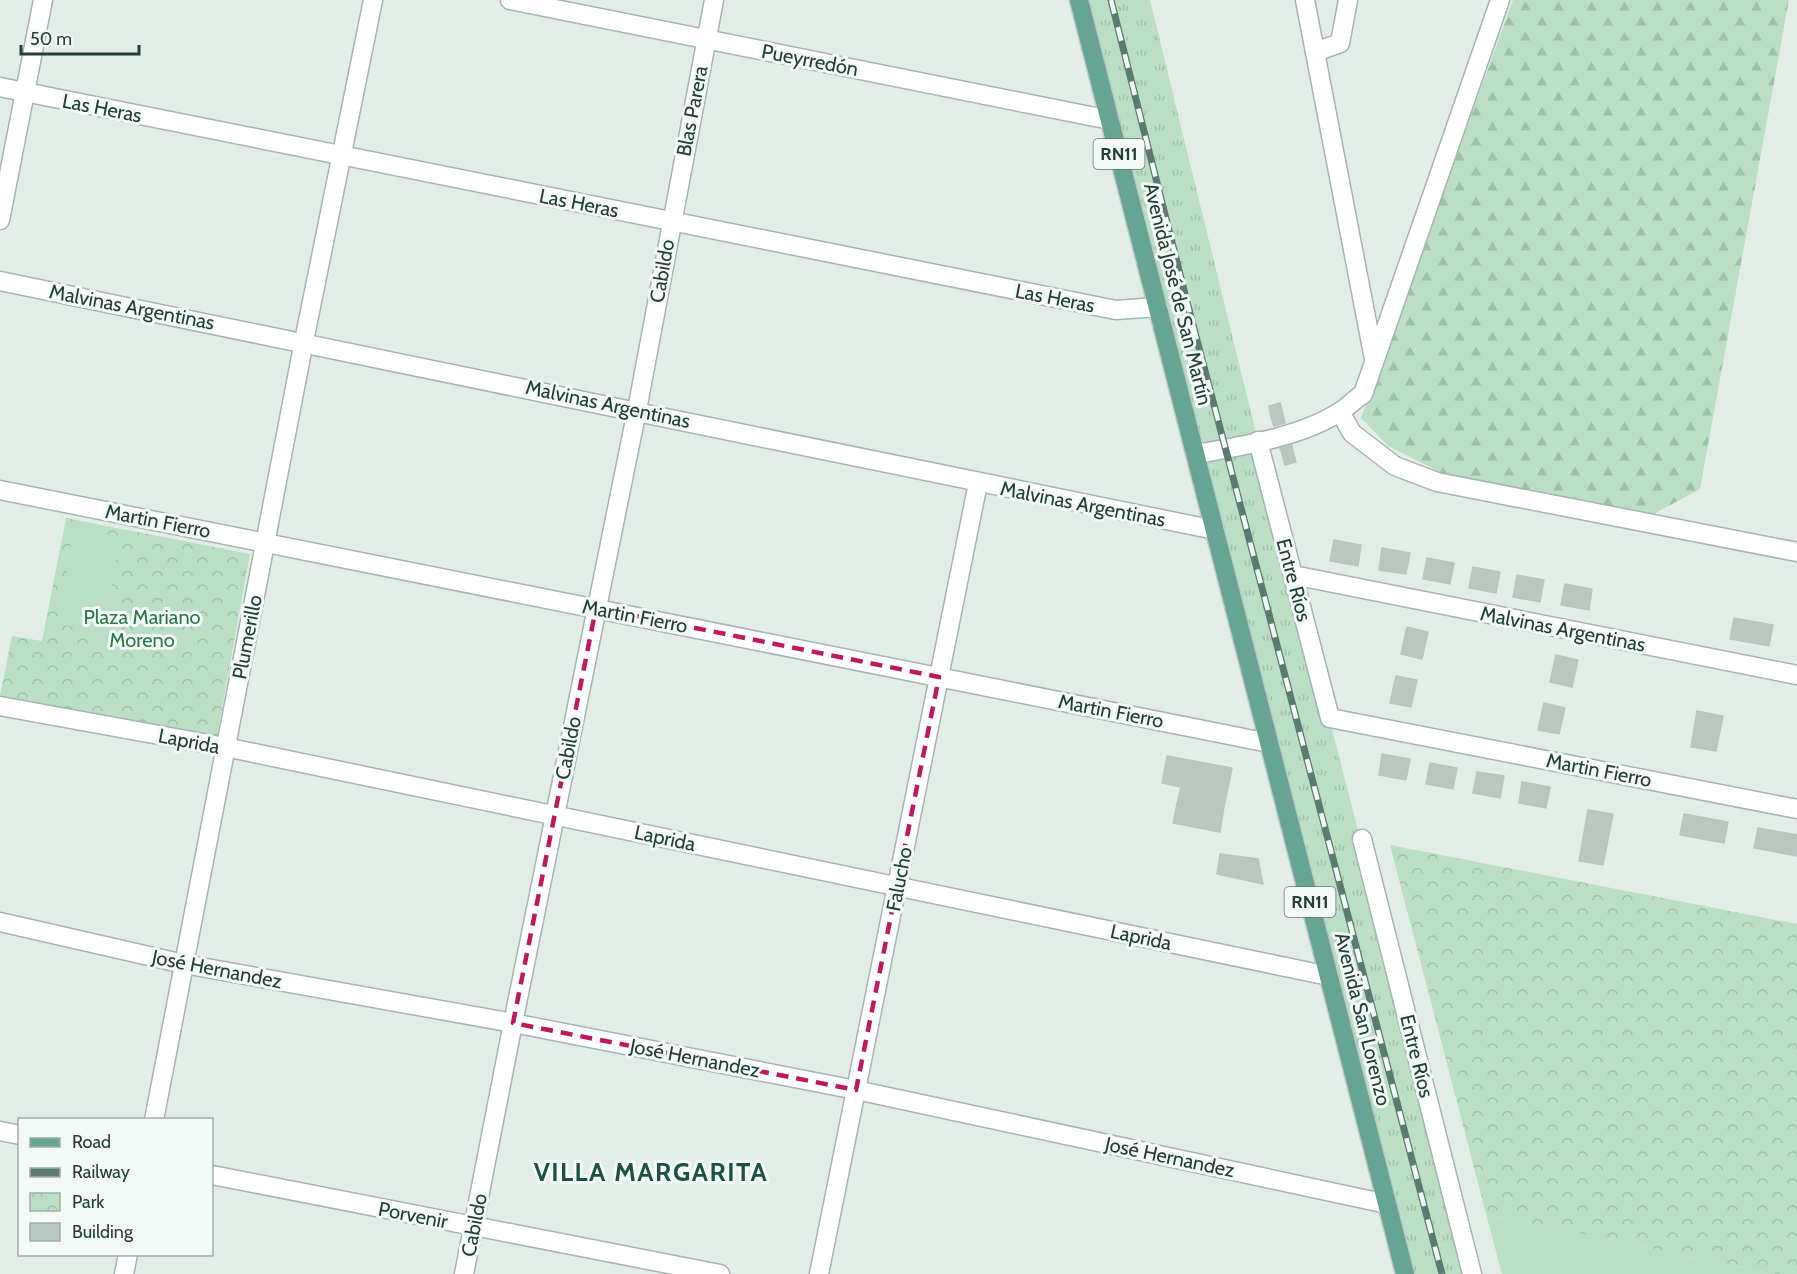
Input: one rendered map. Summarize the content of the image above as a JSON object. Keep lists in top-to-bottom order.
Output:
{
  "streets": {
    "main road": ["RN11", "Avenida José de San Martín", "Avenida San Lorenzo"],
    "street": [
      "Pueyrredón",
      "Las Heras",
      "Blas Parera",
      "Cabildo",
      "Malvinas Argentinas",
      "Martin Fierro",
      "Entre Ríos",
      "Plumerillo",
      "Laprida",
      "Falucho",
      "José Hernandez",
      "Porvenir"
    ]
  },
  "crossings": [
    ["Pueyrredón", "Blas Parera"],
    ["Pueyrredón", "Avenida José de San Martín"],
    ["Las Heras", "Blas Parera"],
    ["Las Heras", "Cabildo"],
    ["Las Heras", "Avenida José de San Martín"],
    ["Las Heras", "Plumerillo"],
    ["Blas Parera", "Cabildo"],
    ["Cabildo", "Malvinas Argentinas"],
    ["Cabildo", "Martin Fierro"],
    ["Cabildo", "Laprida"],
    ["Cabildo", "José Hernandez"],
    ["Cabildo", "Porvenir"],
    ["Avenida José de San Martín", "Malvinas Argentinas"],
    ["Avenida José de San Martín", "Avenida San Lorenzo"],
    ["Malvinas Argentinas", "Entre Ríos"],
    ["Malvinas Argentinas", "Plumerillo"],
    ["Malvinas Argentinas", "Falucho"],
    ["Malvinas Argentinas", "Avenida San Lorenzo"],
    ["Martin Fierro", "Entre Ríos"],
    ["Martin Fierro", "Plumerillo"],
    ["Martin Fierro", "Falucho"],
    ["Martin Fierro", "Avenida San Lorenzo"],
    ["Plumerillo", "Laprida"],
    ["Plumerillo", "José Hernandez"],
    ["Laprida", "Falucho"],
    ["Laprida", "Avenida San Lorenzo"],
    ["Falucho", "José Hernandez"],
    ["José Hernandez", "Avenida San Lorenzo"]
  ],
  "districts": ["VILLA MARGARITA"],
  "parks": ["Plaza Mariano Moreno"],
  "legend": [
    "Road",
    "Railway",
    "Park",
    "Building"
  ],
  "scale_bar": "50 m"
}
